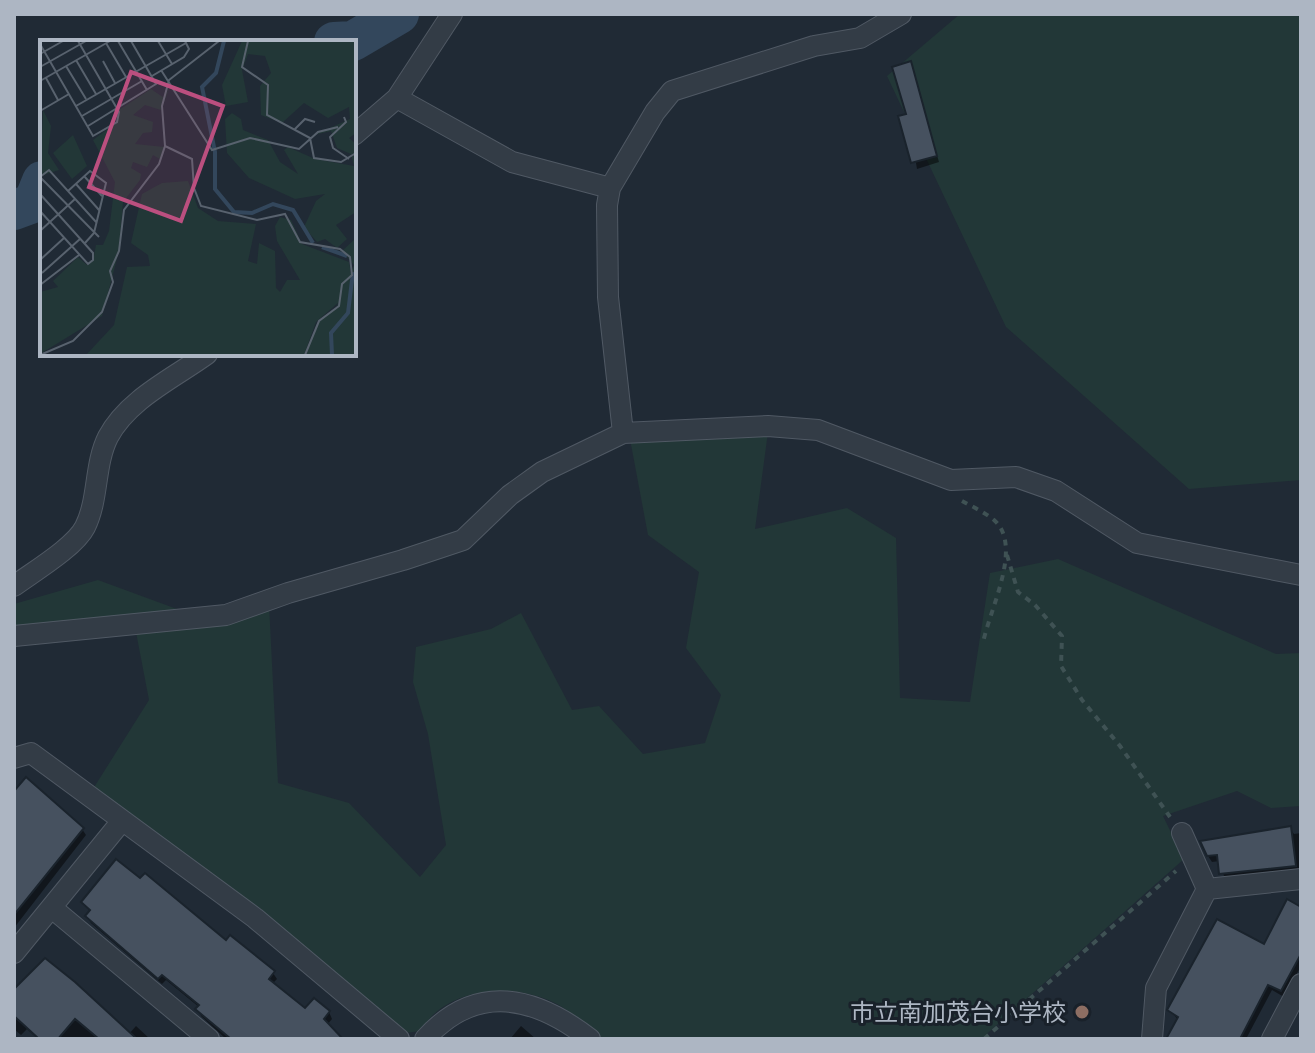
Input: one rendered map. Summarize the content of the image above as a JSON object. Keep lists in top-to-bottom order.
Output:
{
  "places": ["市立南加茂台小学校"]
}
